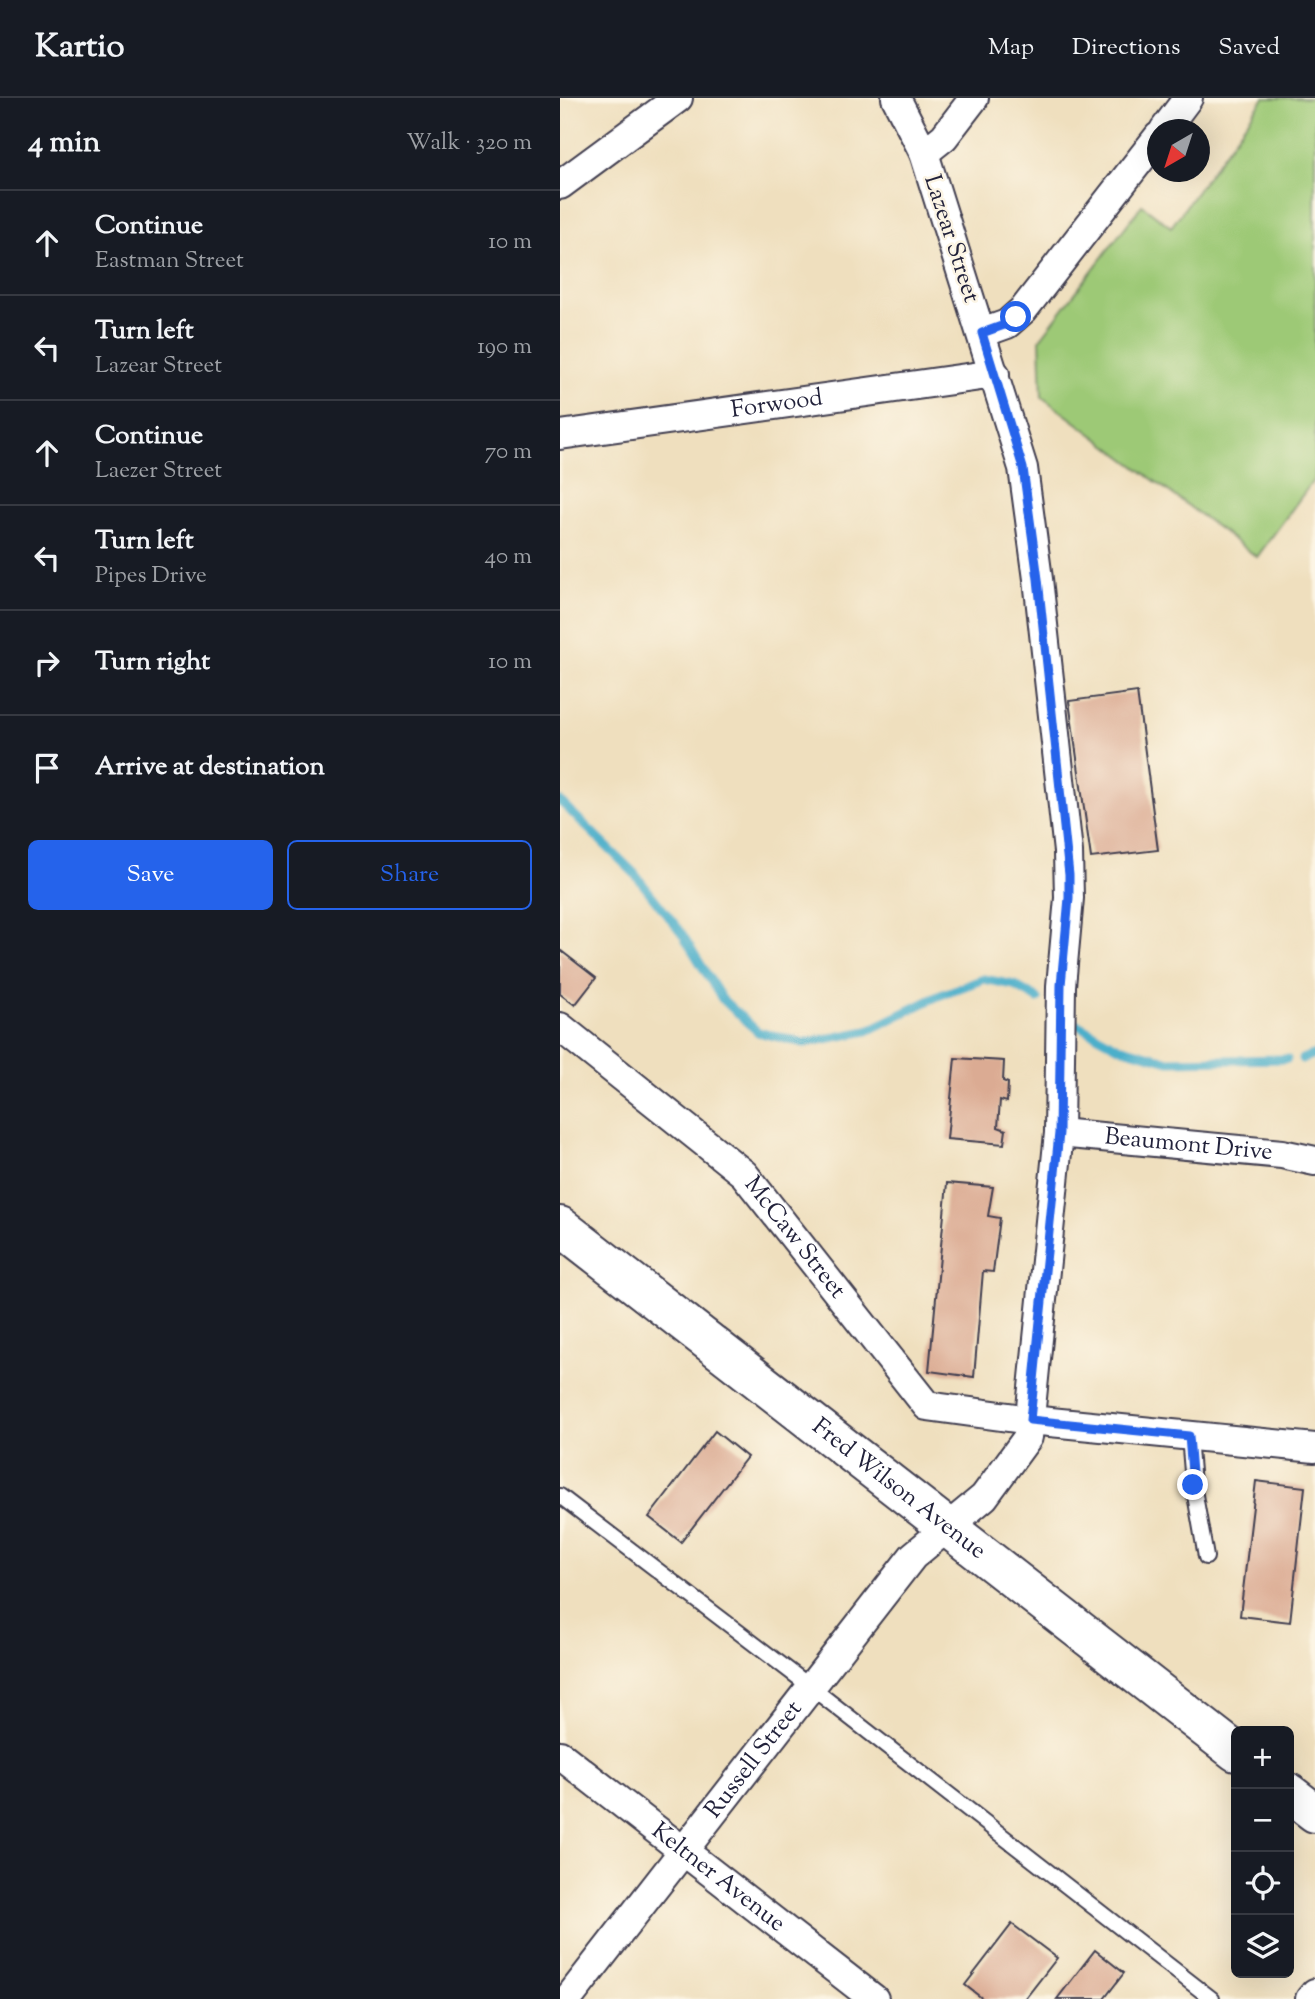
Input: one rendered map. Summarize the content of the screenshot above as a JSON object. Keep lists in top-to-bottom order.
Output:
{
  "streets": {
    "main road": ["Fred Wilson Avenue"],
    "street": [
      "Lazear Street",
      "Forwood",
      "Beaumont Drive",
      "McCaw Street",
      "Russell Street",
      "Keltner Avenue"
    ]
  },
  "crossings": [
    ["Lazear Street", "Forwood"],
    ["Lazear Street", "Beaumont Drive"],
    ["Lazear Street", "McCaw Street"],
    ["Lazear Street", "Russell Street"],
    ["McCaw Street", "Russell Street"],
    ["Fred Wilson Avenue", "Russell Street"],
    ["Russell Street", "Keltner Avenue"]
  ],
  "north": "bottom left",
  "page": {
    "header": "Kartio",
    "nav": ["Map", "Directions", "Saved"],
    "heading": ["4 min", "Walk · 320 m"],
    "list": [
      ["Continue", "Eastman Street", "10 m"],
      ["Turn left", "Lazear Street", "190 m"],
      ["Continue", "Laezer Street", "70 m"],
      ["Turn left", "Pipes Drive", "40 m"],
      ["Turn right", "10 m"],
      "Arrive at destination"
    ],
    "buttons": ["Save", "Share"],
    "map_buttons": ["+", "−"]
  }
}
